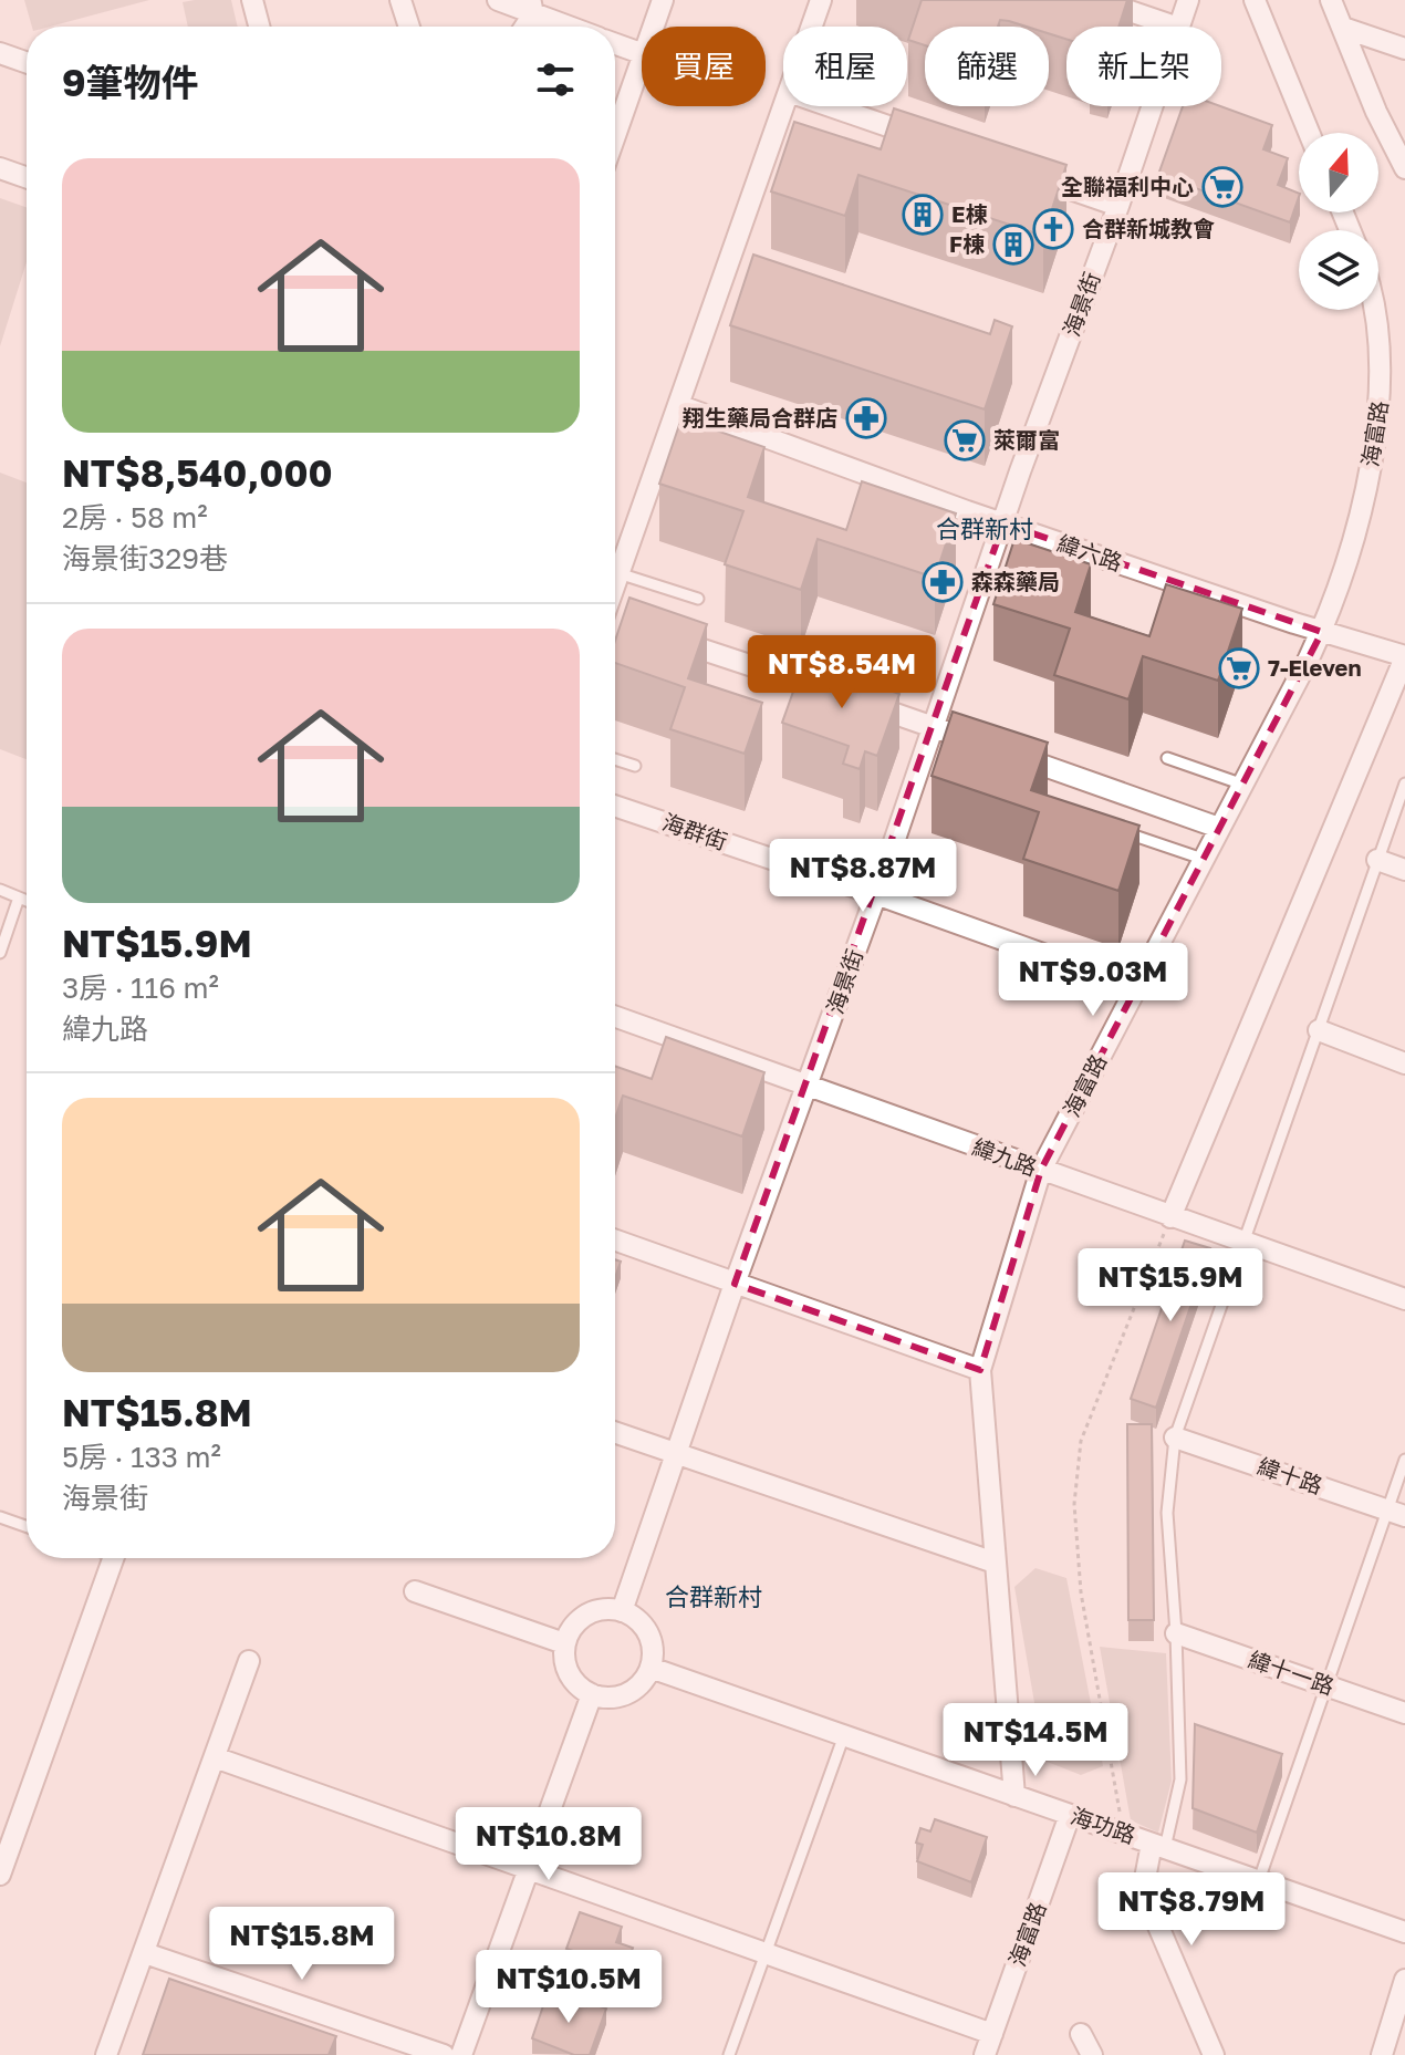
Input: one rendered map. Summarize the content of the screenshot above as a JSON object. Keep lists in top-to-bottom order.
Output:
{
  "streets": {
    "street": [
      "海景街",
      "海富路",
      "緯六路",
      "海群街",
      "緯九路",
      "緯十路",
      "緯十一路",
      "海功路"
    ]
  },
  "crossings": [
    ["海景街", "緯六路"],
    ["海景街", "海群街"],
    ["海景街", "緯九路"],
    ["海景街", "海功路"],
    ["海富路", "緯六路"],
    ["海富路", "海群街"],
    ["海富路", "緯九路"],
    ["海富路", "海功路"]
  ],
  "districts": ["合群新村", "合群新村"],
  "places": {
    "supermarket": ["全聯福利中心", "萊爾富", "7-Eleven"],
    "building": ["E棟", "F棟"],
    "church": ["合群新城教會"],
    "pharmacy": ["翔生藥局合群店", "森森藥局"]
  },
  "north": "top",
  "page": {
    "chip": [
      "買屋",
      "租屋",
      "篩選",
      "新上架"
    ],
    "heading": "9筆物件",
    "list": [
      {
        "name": "NT$8,540,000",
        "note": "2房 · 58 m² · 海景街329巷"
      },
      {
        "name": "NT$15.9M",
        "note": "3房 · 116 m² · 緯九路"
      },
      {
        "name": "NT$15.8M",
        "note": "5房 · 133 m² · 海景街"
      }
    ],
    "price": [
      "NT$8.54M",
      "NT$8.87M",
      "NT$9.03M",
      "NT$15.9M",
      "NT$14.5M",
      "NT$10.8M",
      "NT$8.79M",
      "NT$15.8M",
      "NT$10.5M"
    ]
  }
}
